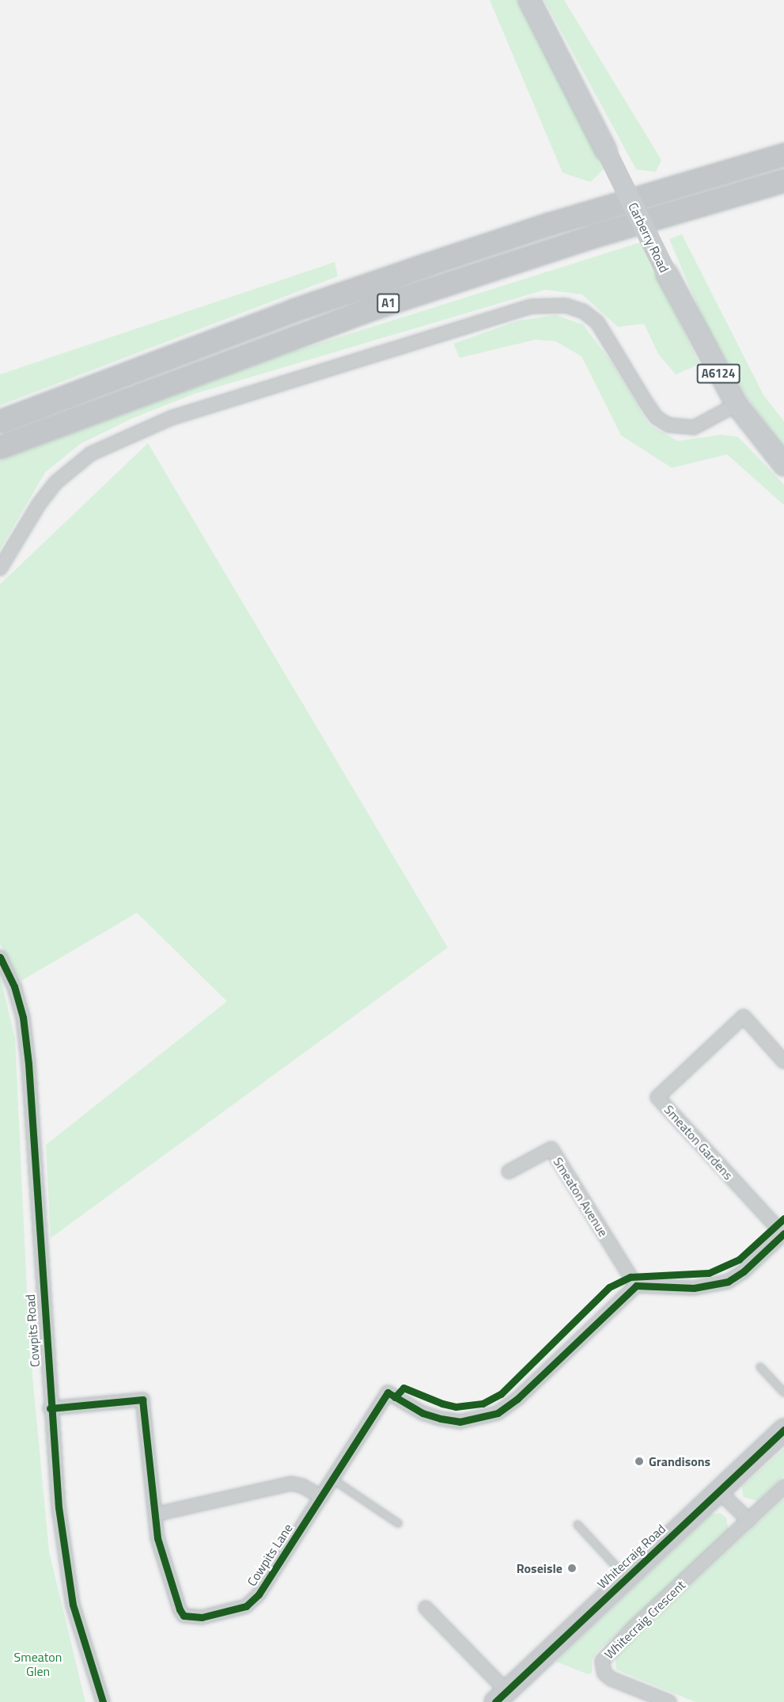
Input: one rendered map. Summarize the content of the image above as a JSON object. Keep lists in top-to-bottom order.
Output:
{
  "streets": {
    "highway": ["A1"],
    "main road": ["Carberry Road", "A6124", "Whitecraig Road"],
    "street": [
      "Smeaton Gardens",
      "Smeaton Avenue",
      "Cowpits Road",
      "Cowpits Lane",
      "Whitecraig Crescent"
    ]
  },
  "crossings": [
    ["Smeaton Avenue", "Cowpits Lane"],
    ["Cowpits Road", "Cowpits Lane"]
  ],
  "parks": ["Smeaton Glen"],
  "places": ["Grandisons", "Roseisle"]
}
